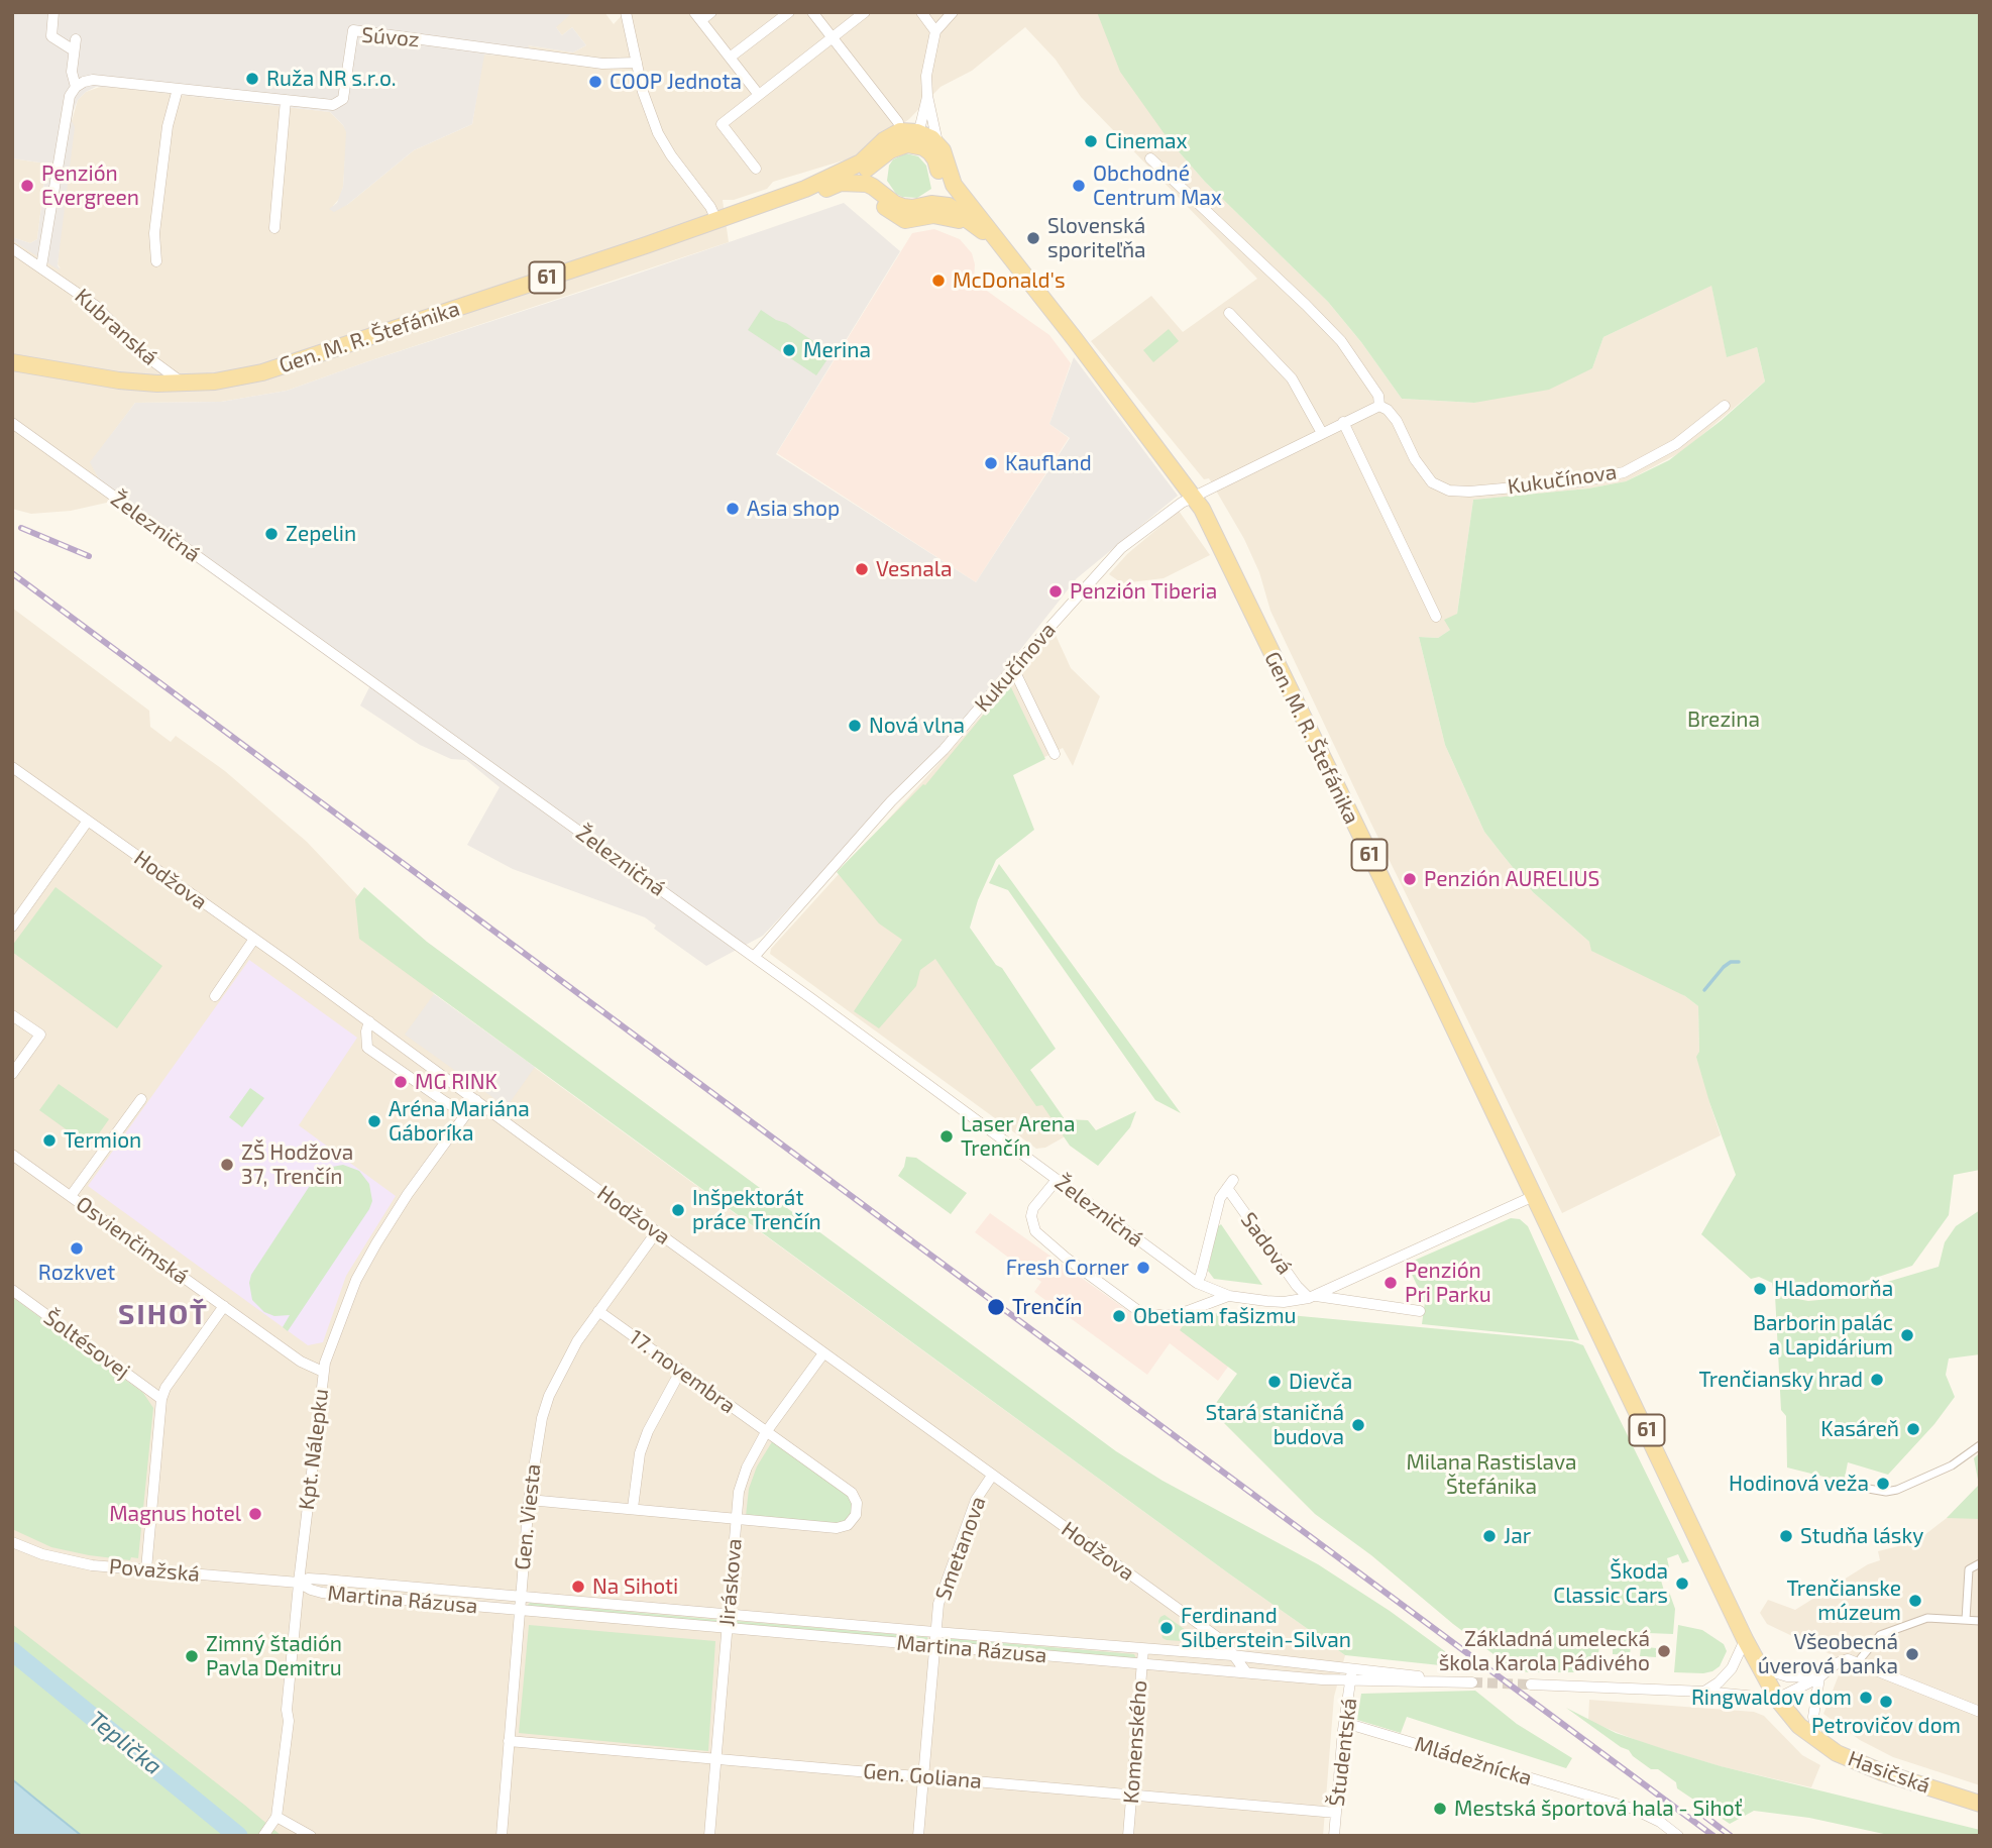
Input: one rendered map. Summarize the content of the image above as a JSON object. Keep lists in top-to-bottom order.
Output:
{
  "streets": {
    "main road": ["61", "Gen. M. R. Štefánika", "Hasičská"],
    "street": [
      "Súvoz",
      "Kubranská",
      "Kukučínova",
      "Železničná",
      "Hodžova",
      "Osvienčimská",
      "Sadová",
      "Šoltésovej",
      "17. novembra",
      "Kpt. Nálepku",
      "Gen. Viesta",
      "Smetanova",
      "Považská",
      "Jiráskova",
      "Martina Rázusa",
      "Komenského",
      "Študentská",
      "Mládežnícka",
      "Gen. Goliana"
    ]
  },
  "crossings": [
    ["61", "Gen. M. R. Štefánika"],
    ["61", "Kukučínova"],
    ["61", "Hasičská"],
    ["Kubranská", "Gen. M. R. Štefánika"],
    ["Gen. M. R. Štefánika", "Kukučínova"],
    ["Kukučínova", "Železničná"],
    ["Železničná", "Sadová"],
    ["Hodžova", "Kpt. Nálepku"],
    ["Hodžova", "Gen. Viesta"],
    ["Hodžova", "Smetanova"],
    ["Hodžova", "Jiráskova"],
    ["Hodžova", "Martina Rázusa"],
    ["Osvienčimská", "Kpt. Nálepku"],
    ["17. novembra", "Gen. Viesta"],
    ["17. novembra", "Jiráskova"],
    ["Kpt. Nálepku", "Považská"],
    ["Kpt. Nálepku", "Martina Rázusa"],
    ["Gen. Viesta", "Martina Rázusa"],
    ["Gen. Viesta", "Gen. Goliana"],
    ["Smetanova", "Martina Rázusa"],
    ["Smetanova", "Gen. Goliana"],
    ["Považská", "Martina Rázusa"],
    ["Jiráskova", "Martina Rázusa"],
    ["Jiráskova", "Gen. Goliana"],
    ["Martina Rázusa", "Komenského"],
    ["Martina Rázusa", "Študentská"],
    ["Komenského", "Gen. Goliana"],
    ["Študentská", "Mládežnícka"],
    ["Študentská", "Gen. Goliana"]
  ],
  "districts": ["SIHOŤ"],
  "water": ["Teplička"],
  "parks": ["Brezina", "Milana Rastislava Štefánika"],
  "places": [
    "Ruža NR s.r.o.",
    "COOP Jednota",
    "Cinemax",
    "Penzión Evergreen",
    "Obchodné Centrum Max",
    "Slovenská sporiteľňa",
    "McDonald's",
    "Merina",
    "Kaufland",
    "Asia shop",
    "Zepelin",
    "Vesnala",
    "Penzión Tiberia",
    "Nová vlna",
    "Penzión AURELIUS",
    "MG RINK",
    "Aréna Mariána Gáboríka",
    "Laser Arena Trenčín",
    "Termion",
    "ZŠ Hodžova 37, Trenčín",
    "Inšpektorát práce Trenčín",
    "Rozkvet",
    "Fresh Corner",
    "Penzión Pri Parku",
    "Hladomorňa",
    "Trenčín",
    "Obetiam fašizmu",
    "Barborin palác a Lapidárium",
    "Trenčiansky hrad",
    "Dievča",
    "Stará staničná budova",
    "Kasáreň",
    "Hodinová veža",
    "Magnus hotel",
    "Jar",
    "Studňa lásky",
    "Škoda Classic Cars",
    "Na Sihoti",
    "Trenčianske múzeum",
    "Ferdinand Silberstein-Silvan",
    "Základná umelecká škola Karola Pádivého",
    "Všeobecná úverová banka",
    "Zimný štadión Pavla Demitru",
    "Ringwaldov dom",
    "Petrovičov dom",
    "Mestská športová hala - Sihoť"
  ]
}
